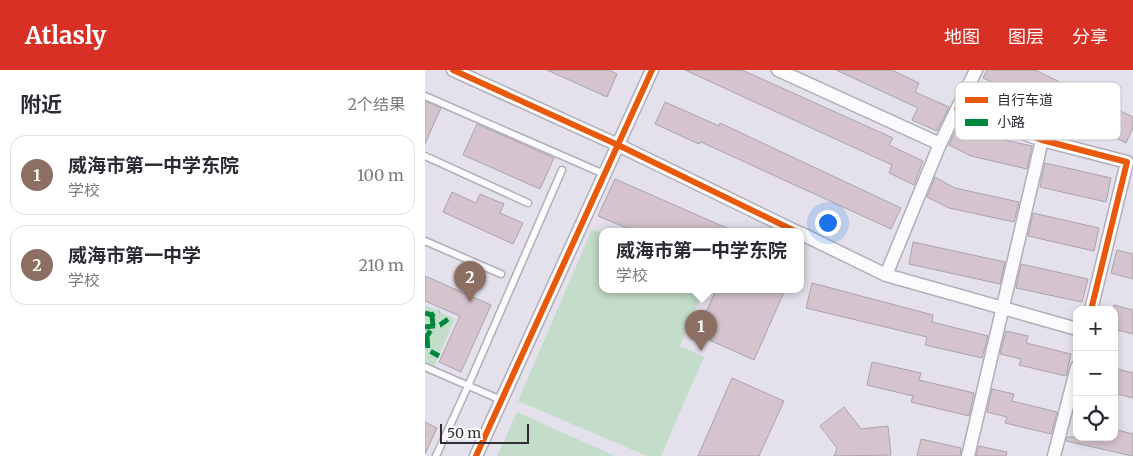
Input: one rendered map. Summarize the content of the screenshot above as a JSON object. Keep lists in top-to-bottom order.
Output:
{
  "legend": ["自行车道", "小路"],
  "scale_bar": "50 m",
  "page": {
    "header": "Atlasly",
    "nav": ["地图", "图层", "分享"],
    "heading": ["附近", "2个结果"],
    "list": [
      {
        "mark": "1",
        "name": "威海市第一中学东院",
        "note": "学校",
        "value": "100 m"
      },
      {
        "mark": "2",
        "name": "威海市第一中学",
        "note": "学校",
        "value": "210 m"
      }
    ],
    "popup": ["威海市第一中学东院", "学校"],
    "pins": ["2", "1"],
    "map_buttons": ["+", "−"],
    "scale": "50 m"
  }
}
